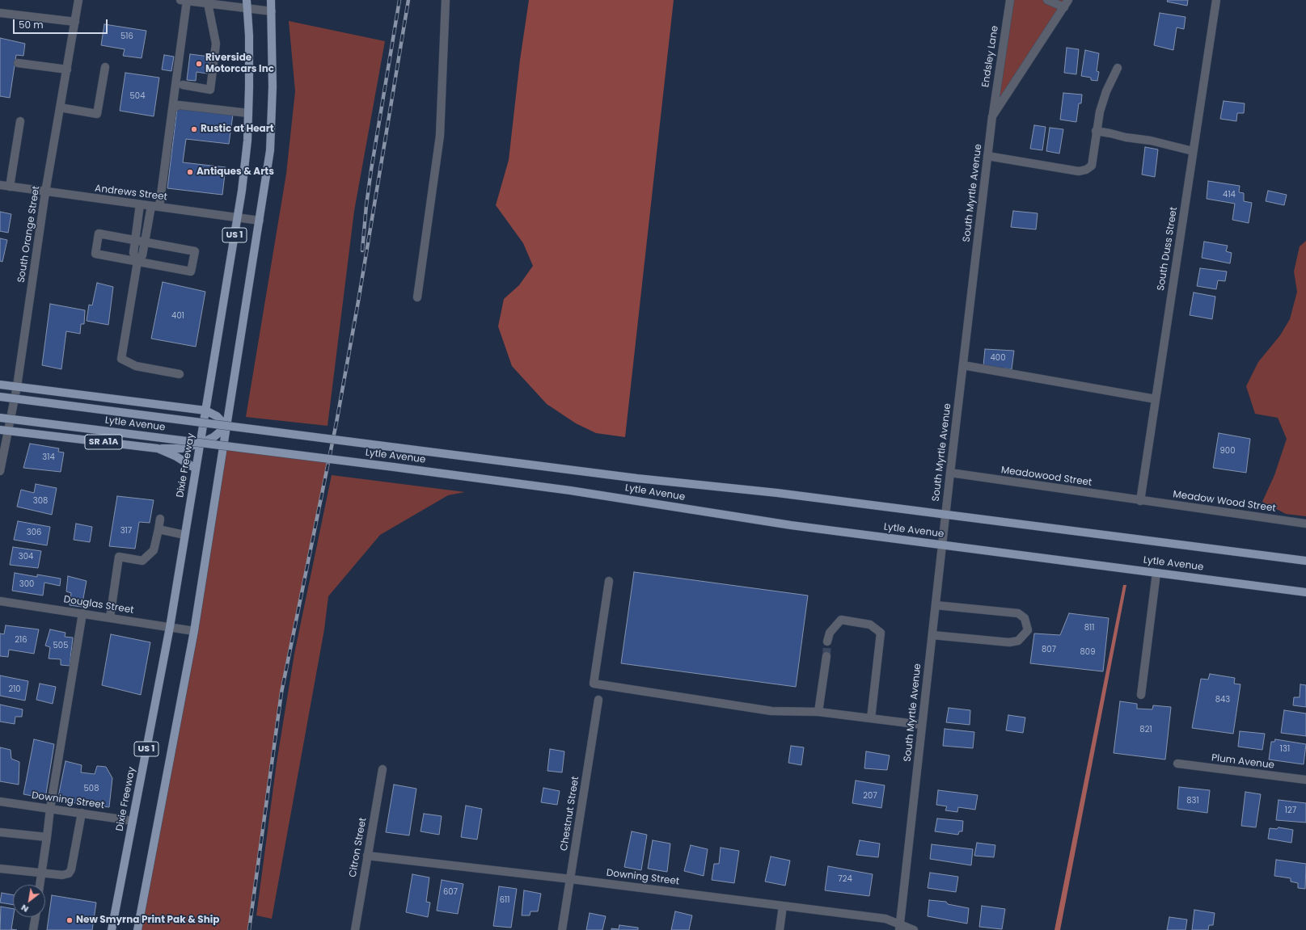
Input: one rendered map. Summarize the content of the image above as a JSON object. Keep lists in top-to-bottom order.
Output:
{
  "streets": {
    "main road": [
      "US 1",
      "Lytle Avenue",
      "SR A1A",
      "Dixie Freeway"
    ],
    "street": [
      "Endsley Lane",
      "Andrews Street",
      "South Myrtle Avenue",
      "South Orange Street",
      "South Duss Street",
      "Meadowood Street",
      "Meadow Wood Street",
      "Douglas Street",
      "Plum Avenue",
      "Downing Street",
      "Chestnut Street",
      "Citron Street"
    ]
  },
  "crossings": [
    ["Endsley Lane", "South Myrtle Avenue"],
    ["Andrews Street", "South Orange Street"],
    ["Andrews Street", "US 1"],
    ["Andrews Street", "Dixie Freeway"],
    ["South Myrtle Avenue", "Lytle Avenue"],
    ["South Myrtle Avenue", "Meadowood Street"],
    ["South Myrtle Avenue", "Downing Street"],
    ["South Orange Street", "SR A1A"],
    ["US 1", "Douglas Street"],
    ["South Duss Street", "Meadowood Street"],
    ["South Duss Street", "Meadow Wood Street"],
    ["SR A1A", "Dixie Freeway"],
    ["Dixie Freeway", "Douglas Street"],
    ["Dixie Freeway", "Downing Street"],
    ["Meadowood Street", "Meadow Wood Street"],
    ["Downing Street", "Chestnut Street"],
    ["Downing Street", "Citron Street"]
  ],
  "places": [
    "Riverside Motorcars Inc",
    "Rustic at Heart",
    "Antiques & Arts",
    "New Smyrna Print Pak & Ship"
  ],
  "house_numbers": [
    "516",
    "504",
    "414",
    "401",
    "400",
    "900",
    "314",
    "308",
    "317",
    "306",
    "304",
    "300",
    "811",
    "216",
    "505",
    "807",
    "809",
    "210",
    "843",
    "821",
    "131",
    "508",
    "207",
    "831",
    "127",
    "724",
    "607",
    "611"
  ],
  "scale_bar": "50 m",
  "north": "bottom left"
}
